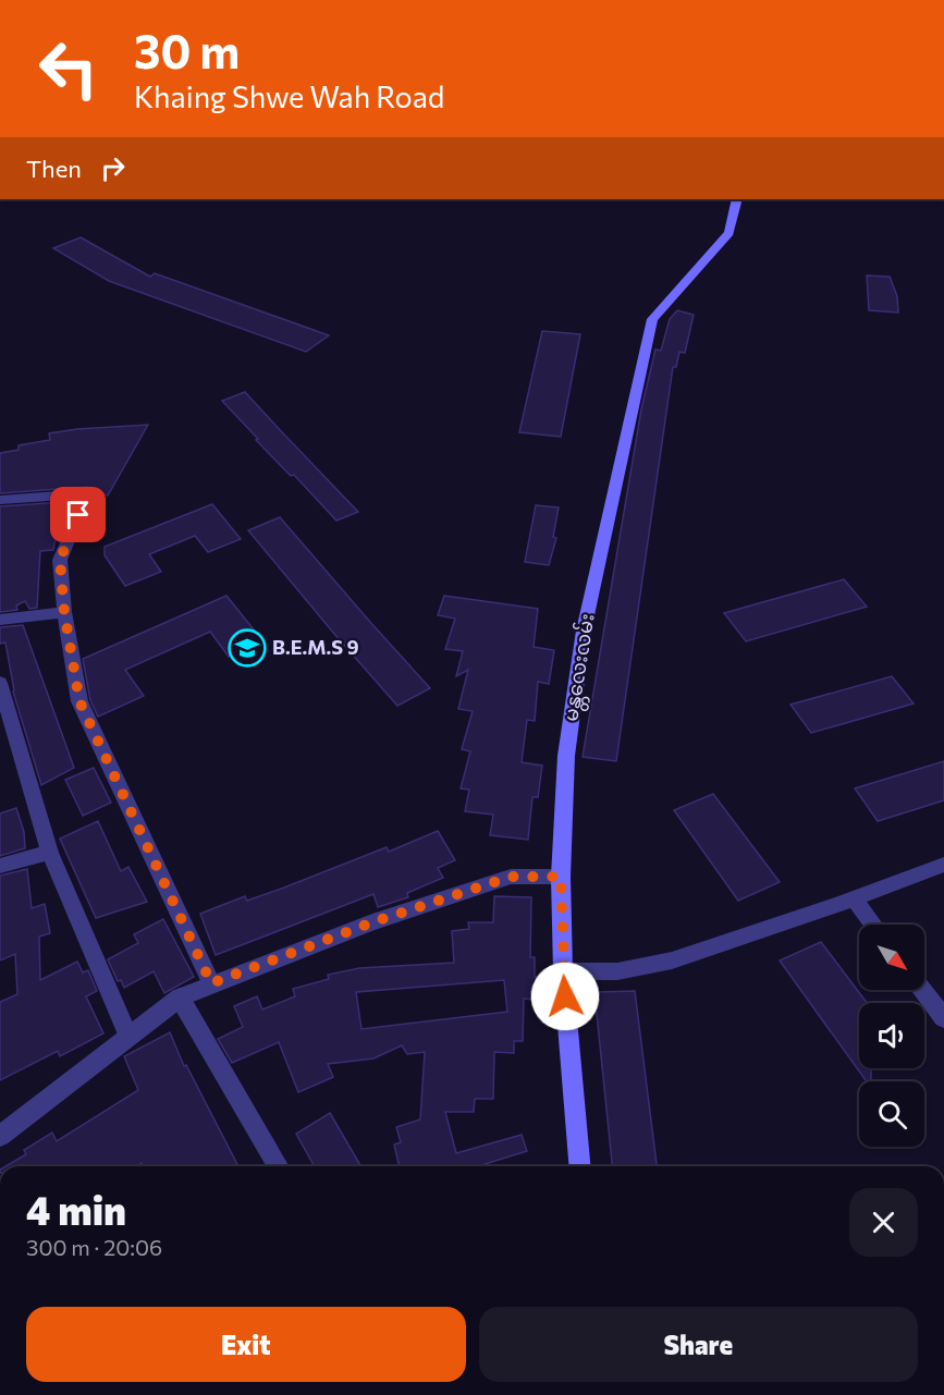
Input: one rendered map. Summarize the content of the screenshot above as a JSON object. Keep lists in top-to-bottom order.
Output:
{
  "streets": {
    "main road": ["မန္တလေးလမ်း"]
  },
  "places": {
    "school or university": ["B.E.M.S 9"]
  },
  "north": "bottom right",
  "page": {
    "turn": ["30 m", "Khaing Shwe Wah Road"],
    "then": "Then",
    "heading": ["4 min", "300 m · 20:06"],
    "buttons": ["Exit", "Share"]
  }
}
